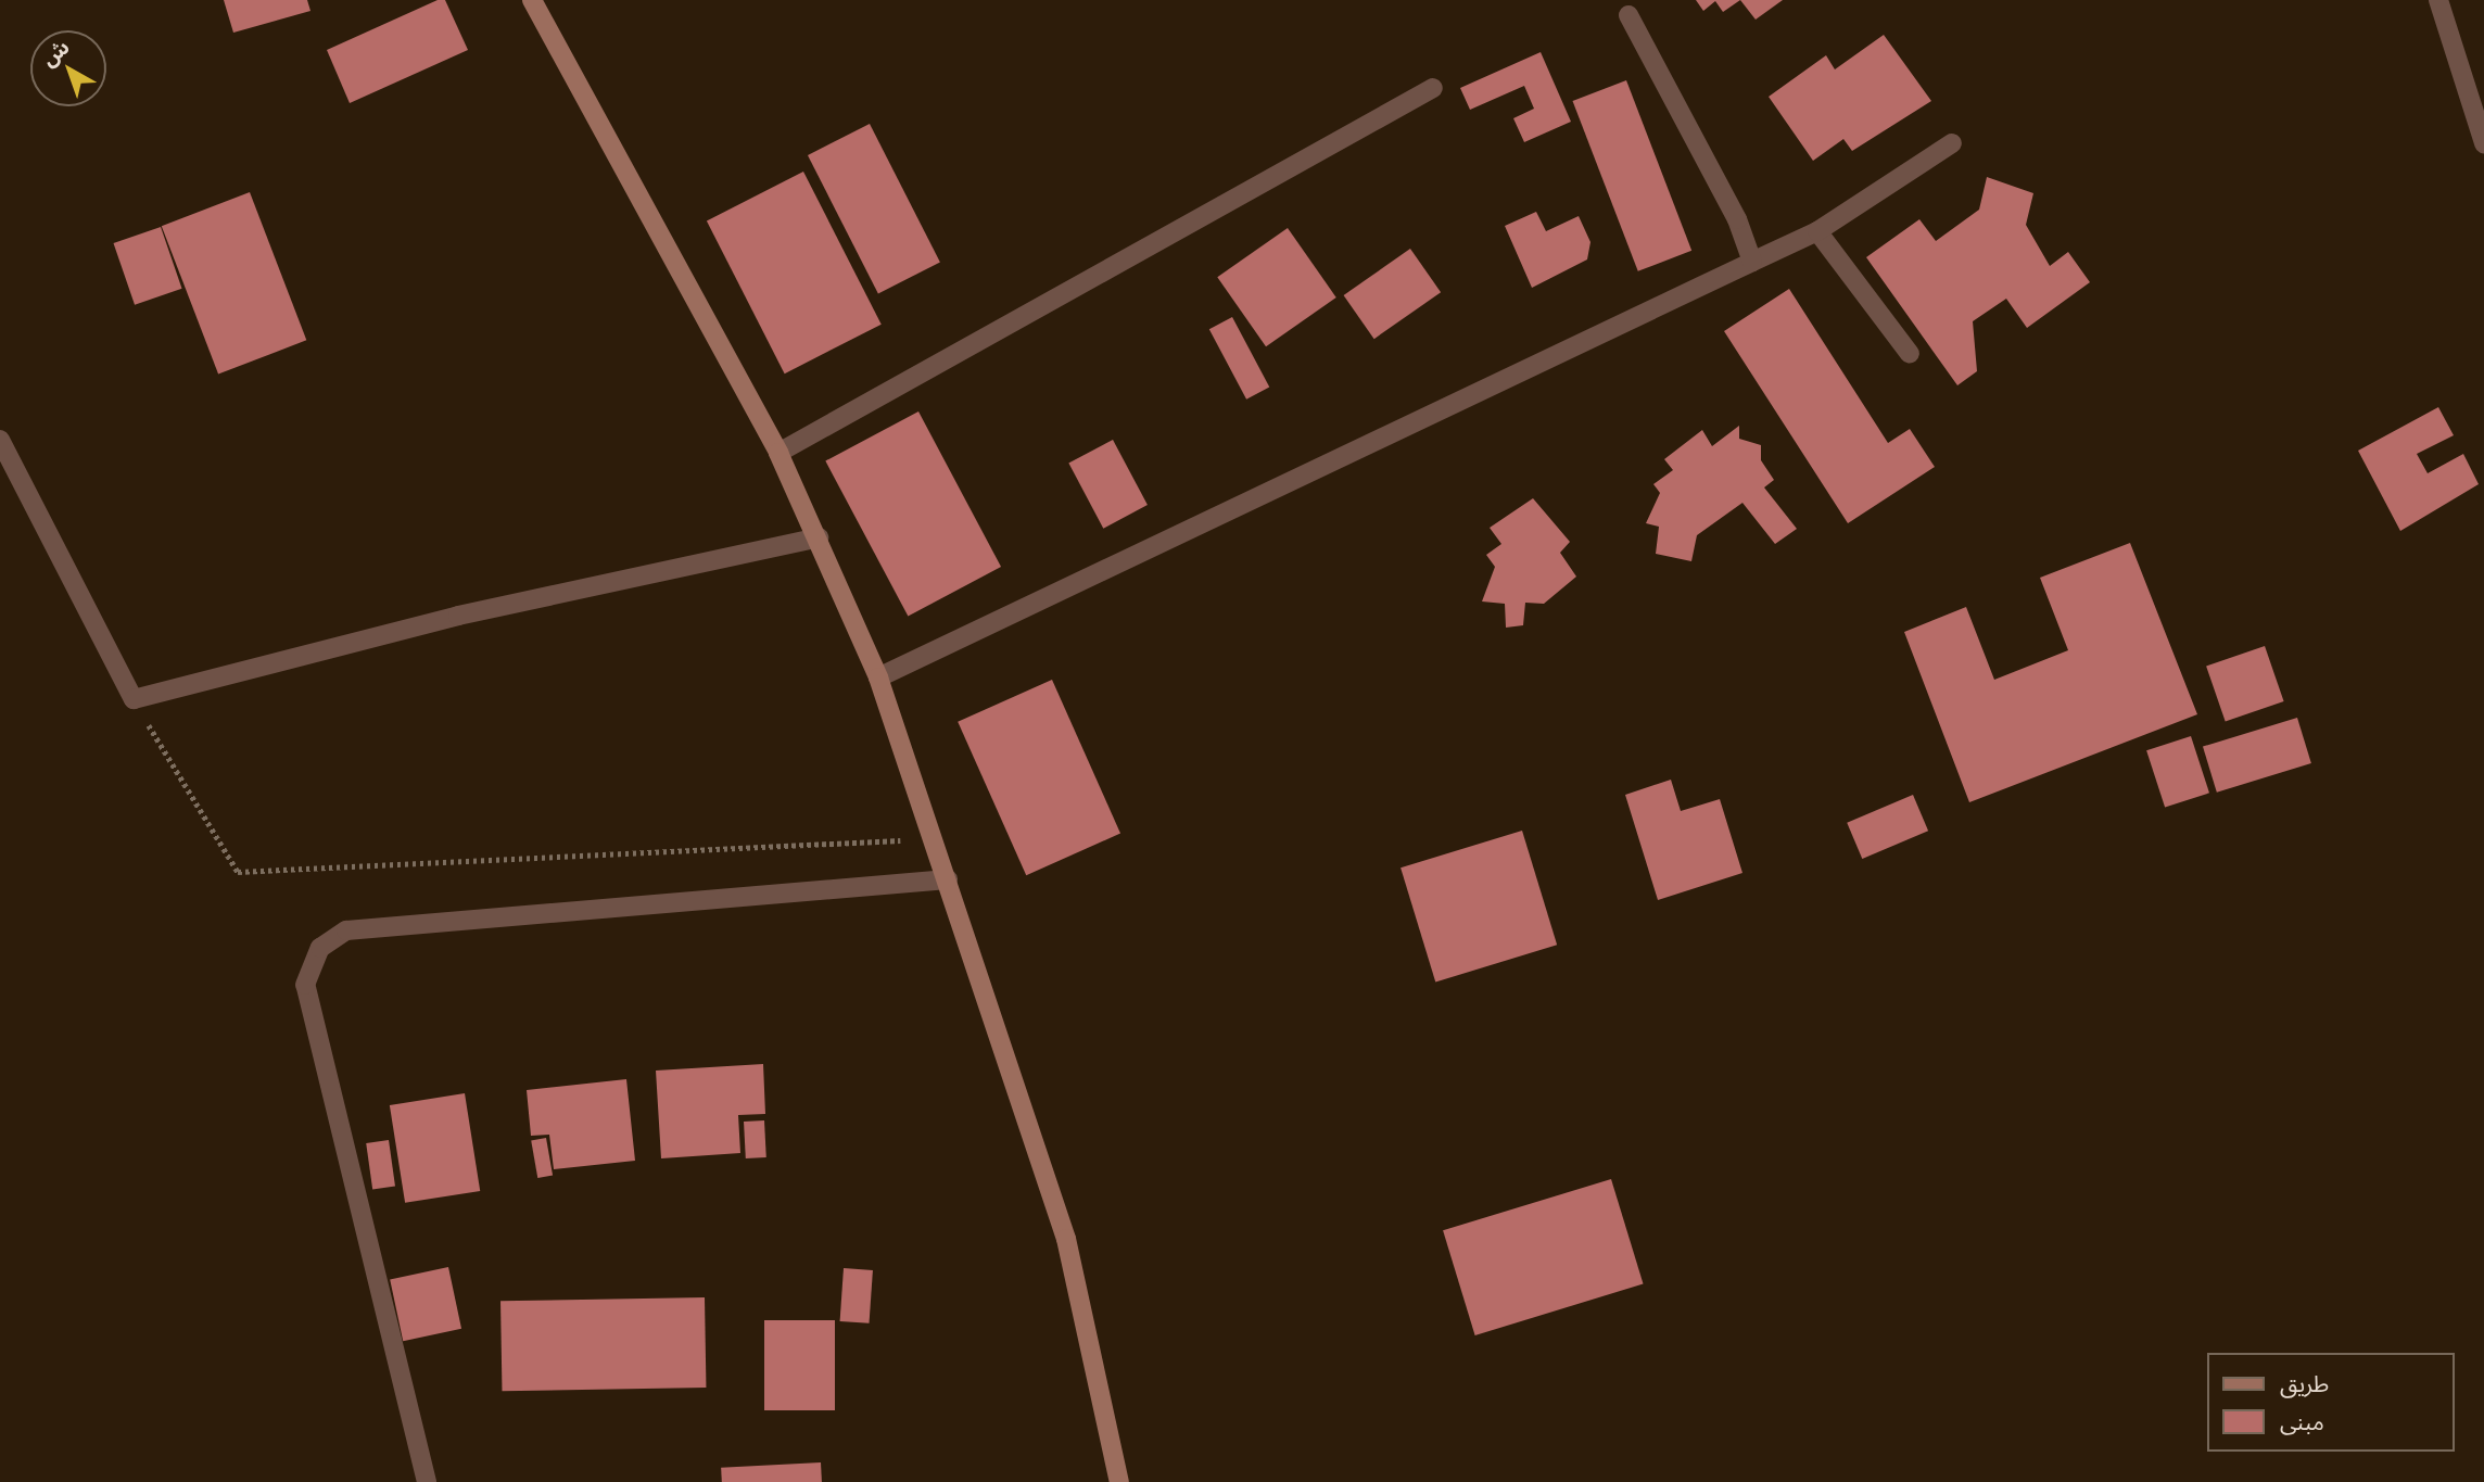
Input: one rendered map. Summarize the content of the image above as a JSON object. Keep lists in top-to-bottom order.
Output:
{
  "legend": ["طريق", "مبنى"],
  "north": "top left"
}
